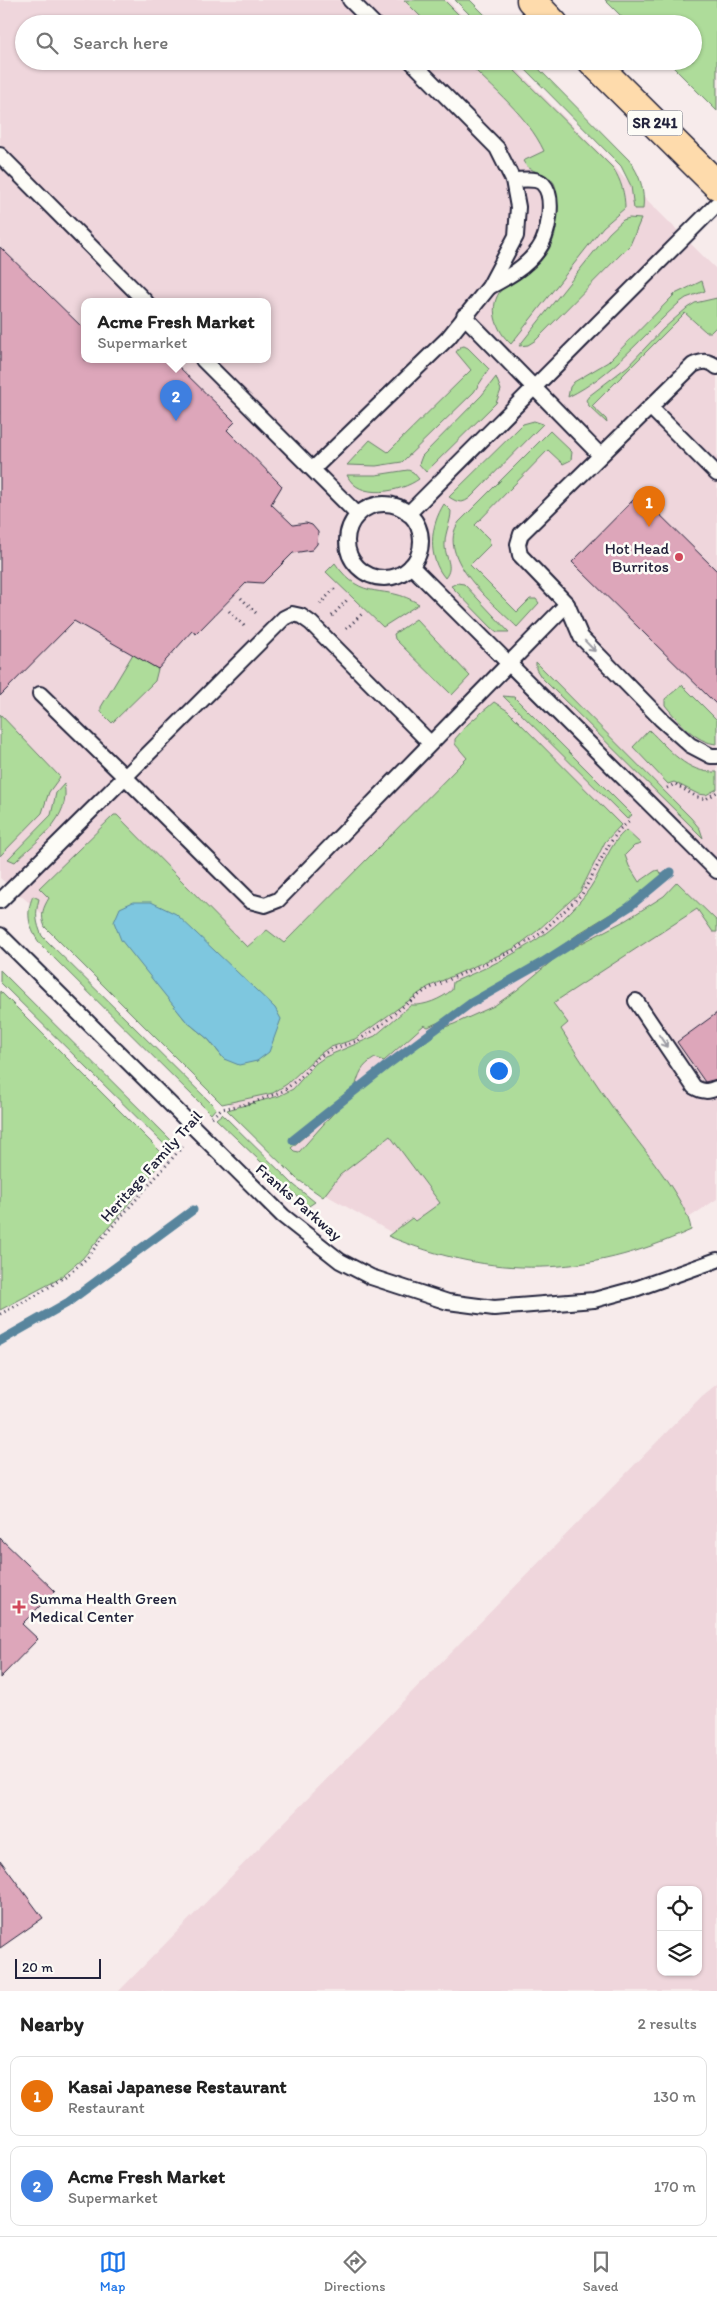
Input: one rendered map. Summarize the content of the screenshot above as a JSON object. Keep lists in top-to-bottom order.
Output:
{
  "streets": {
    "main road": ["SR 241"],
    "lane": ["Franks Parkway"],
    "path": ["Heritage Family Trail"]
  },
  "crossings": [
    ["Heritage Family Trail", "Franks Parkway"]
  ],
  "places": {
    "other": ["Hot Head Burritos"],
    "health": ["Summa Health Green Medical Center"]
  },
  "scale_bar": "20 m",
  "page": {
    "search": "Search here",
    "popup": ["Acme Fresh Market", "Supermarket"],
    "pins": ["2", "1"],
    "scale": "20 m",
    "heading": ["Nearby", "2 results"],
    "list": [
      {
        "mark": "1",
        "name": "Kasai Japanese Restaurant",
        "note": "Restaurant",
        "value": "130 m"
      },
      {
        "mark": "2",
        "name": "Acme Fresh Market",
        "note": "Supermarket",
        "value": "170 m"
      }
    ],
    "nav": ["Map", "Directions", "Saved"]
  }
}
